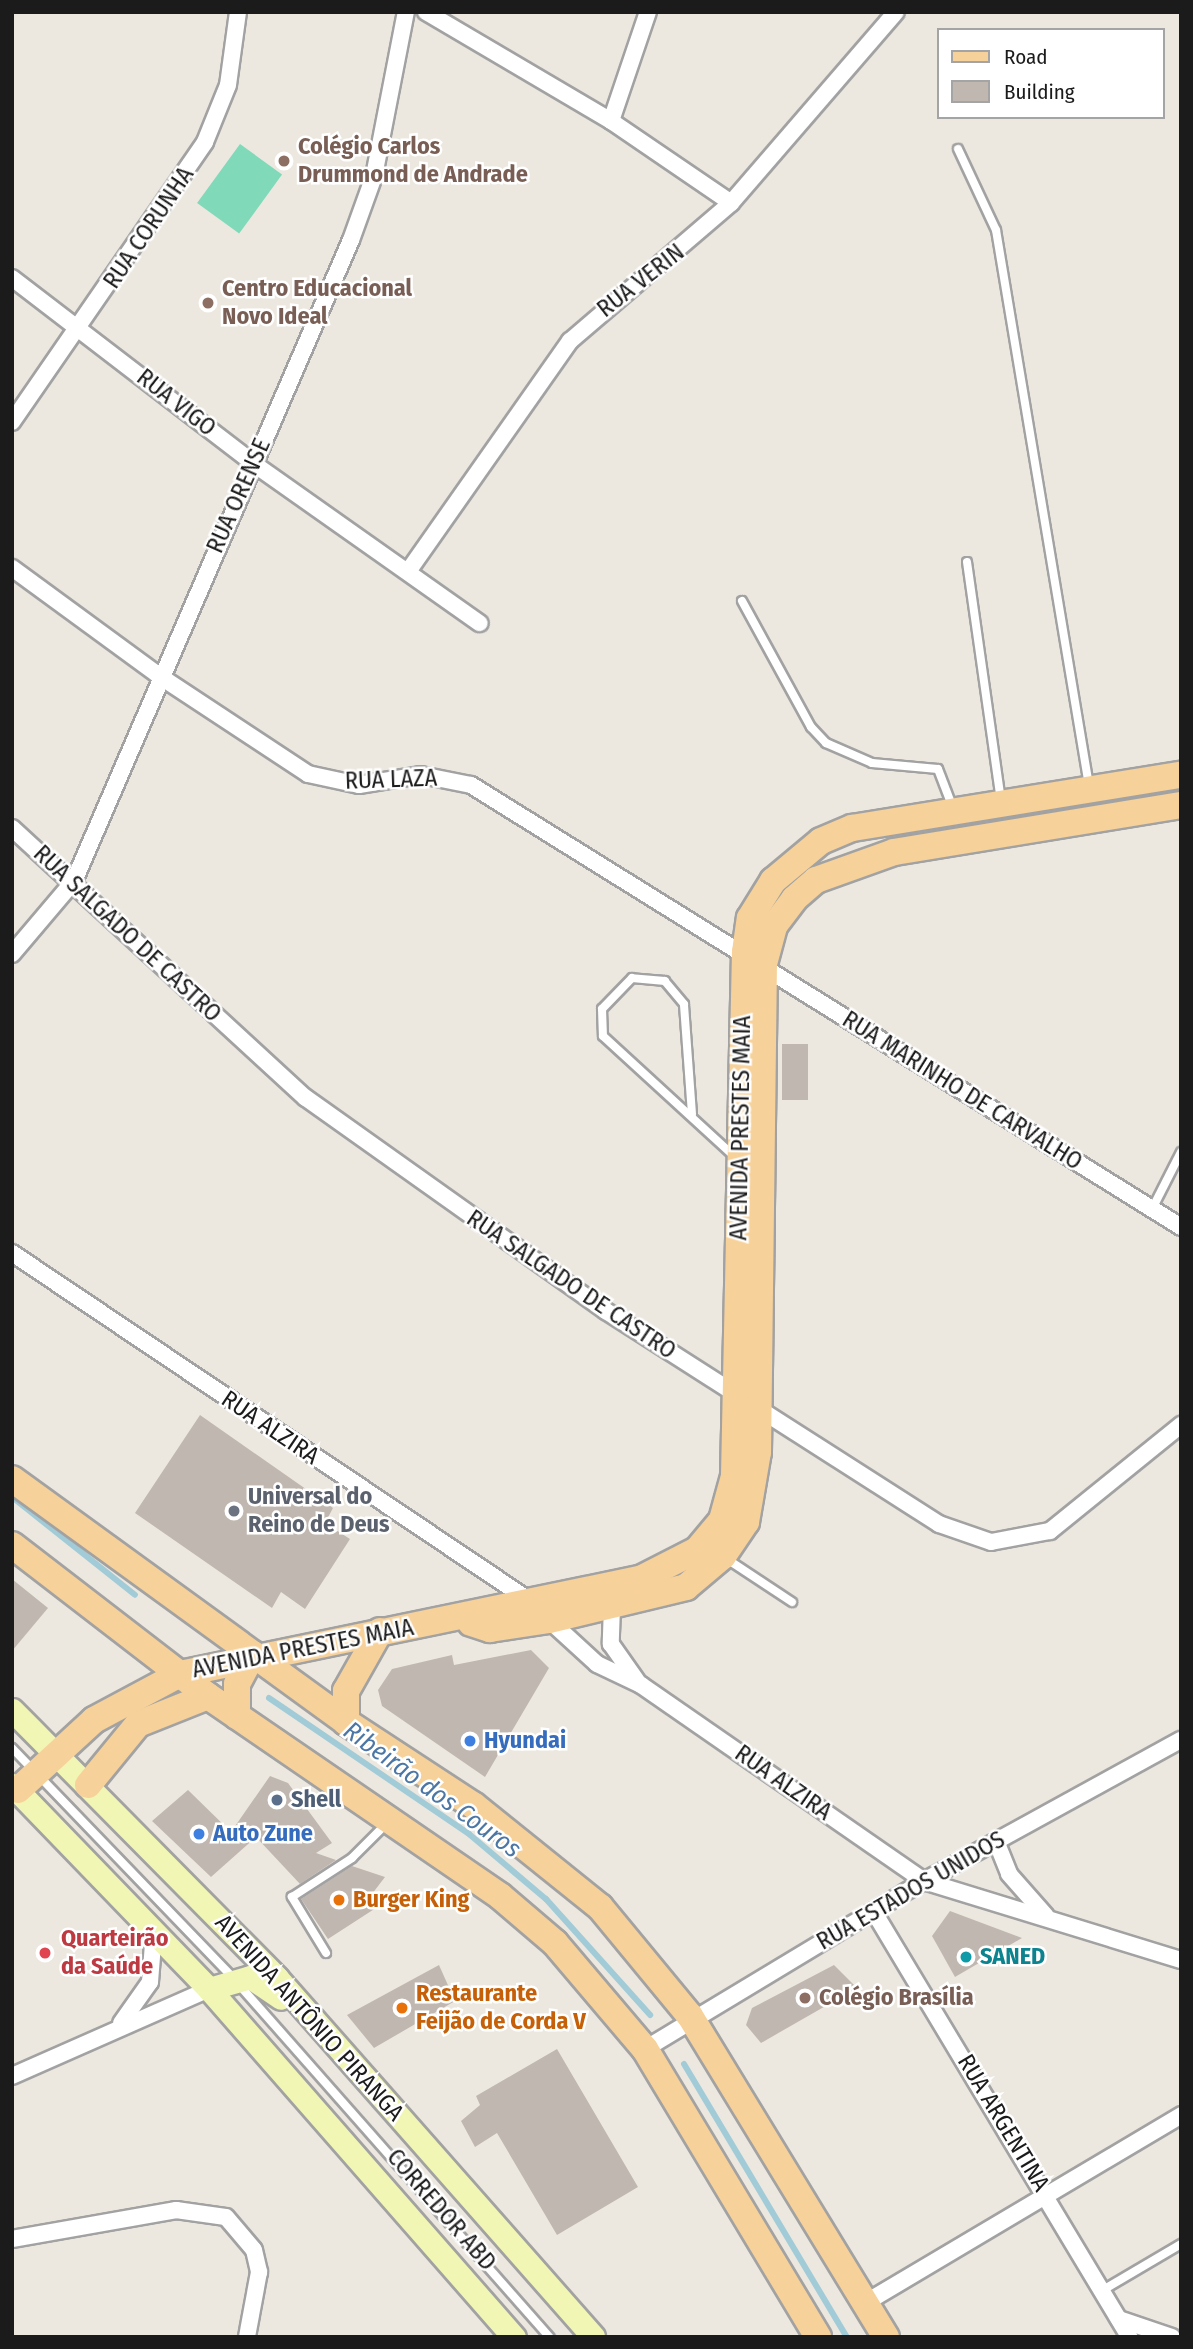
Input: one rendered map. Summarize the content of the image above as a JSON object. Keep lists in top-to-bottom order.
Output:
{
  "streets": {
    "main road": ["AVENIDA PRESTES MAIA", "AVENIDA ANTÔNIO PIRANGA"],
    "street": [
      "RUA CORUNHA",
      "RUA VERIN",
      "RUA VIGO",
      "RUA ORENSE",
      "RUA LAZA",
      "RUA SALGADO DE CASTRO",
      "RUA MARINHO DE CARVALHO",
      "RUA ALZIRA",
      "RUA ESTADOS UNIDOS",
      "RUA ARGENTINA"
    ],
    "lane": ["CORREDOR ABD"]
  },
  "crossings": [
    ["RUA CORUNHA", "RUA VIGO"],
    ["RUA VERIN", "RUA VIGO"],
    ["RUA VIGO", "RUA ORENSE"],
    ["RUA ORENSE", "RUA LAZA"],
    ["RUA ORENSE", "RUA SALGADO DE CASTRO"],
    ["RUA LAZA", "RUA MARINHO DE CARVALHO"],
    ["RUA LAZA", "AVENIDA PRESTES MAIA"],
    ["RUA SALGADO DE CASTRO", "AVENIDA PRESTES MAIA"],
    ["RUA MARINHO DE CARVALHO", "AVENIDA PRESTES MAIA"],
    ["AVENIDA PRESTES MAIA", "RUA ALZIRA"],
    ["AVENIDA PRESTES MAIA", "AVENIDA ANTÔNIO PIRANGA"],
    ["AVENIDA PRESTES MAIA", "CORREDOR ABD"],
    ["RUA ALZIRA", "RUA ESTADOS UNIDOS"],
    ["RUA ESTADOS UNIDOS", "RUA ARGENTINA"]
  ],
  "water": ["Ribeirão dos Couros"],
  "places": [
    "Colégio Carlos Drummond de Andrade",
    "Centro Educacional Novo Ideal",
    "Universal do Reino de Deus",
    "Hyundai",
    "Shell",
    "Auto Zune",
    "Burger King",
    "Quarteirão da Saúde",
    "SANED",
    "Colégio Brasília",
    "Restaurante Feijão de Corda V"
  ],
  "legend": ["Road", "Building"]
}
